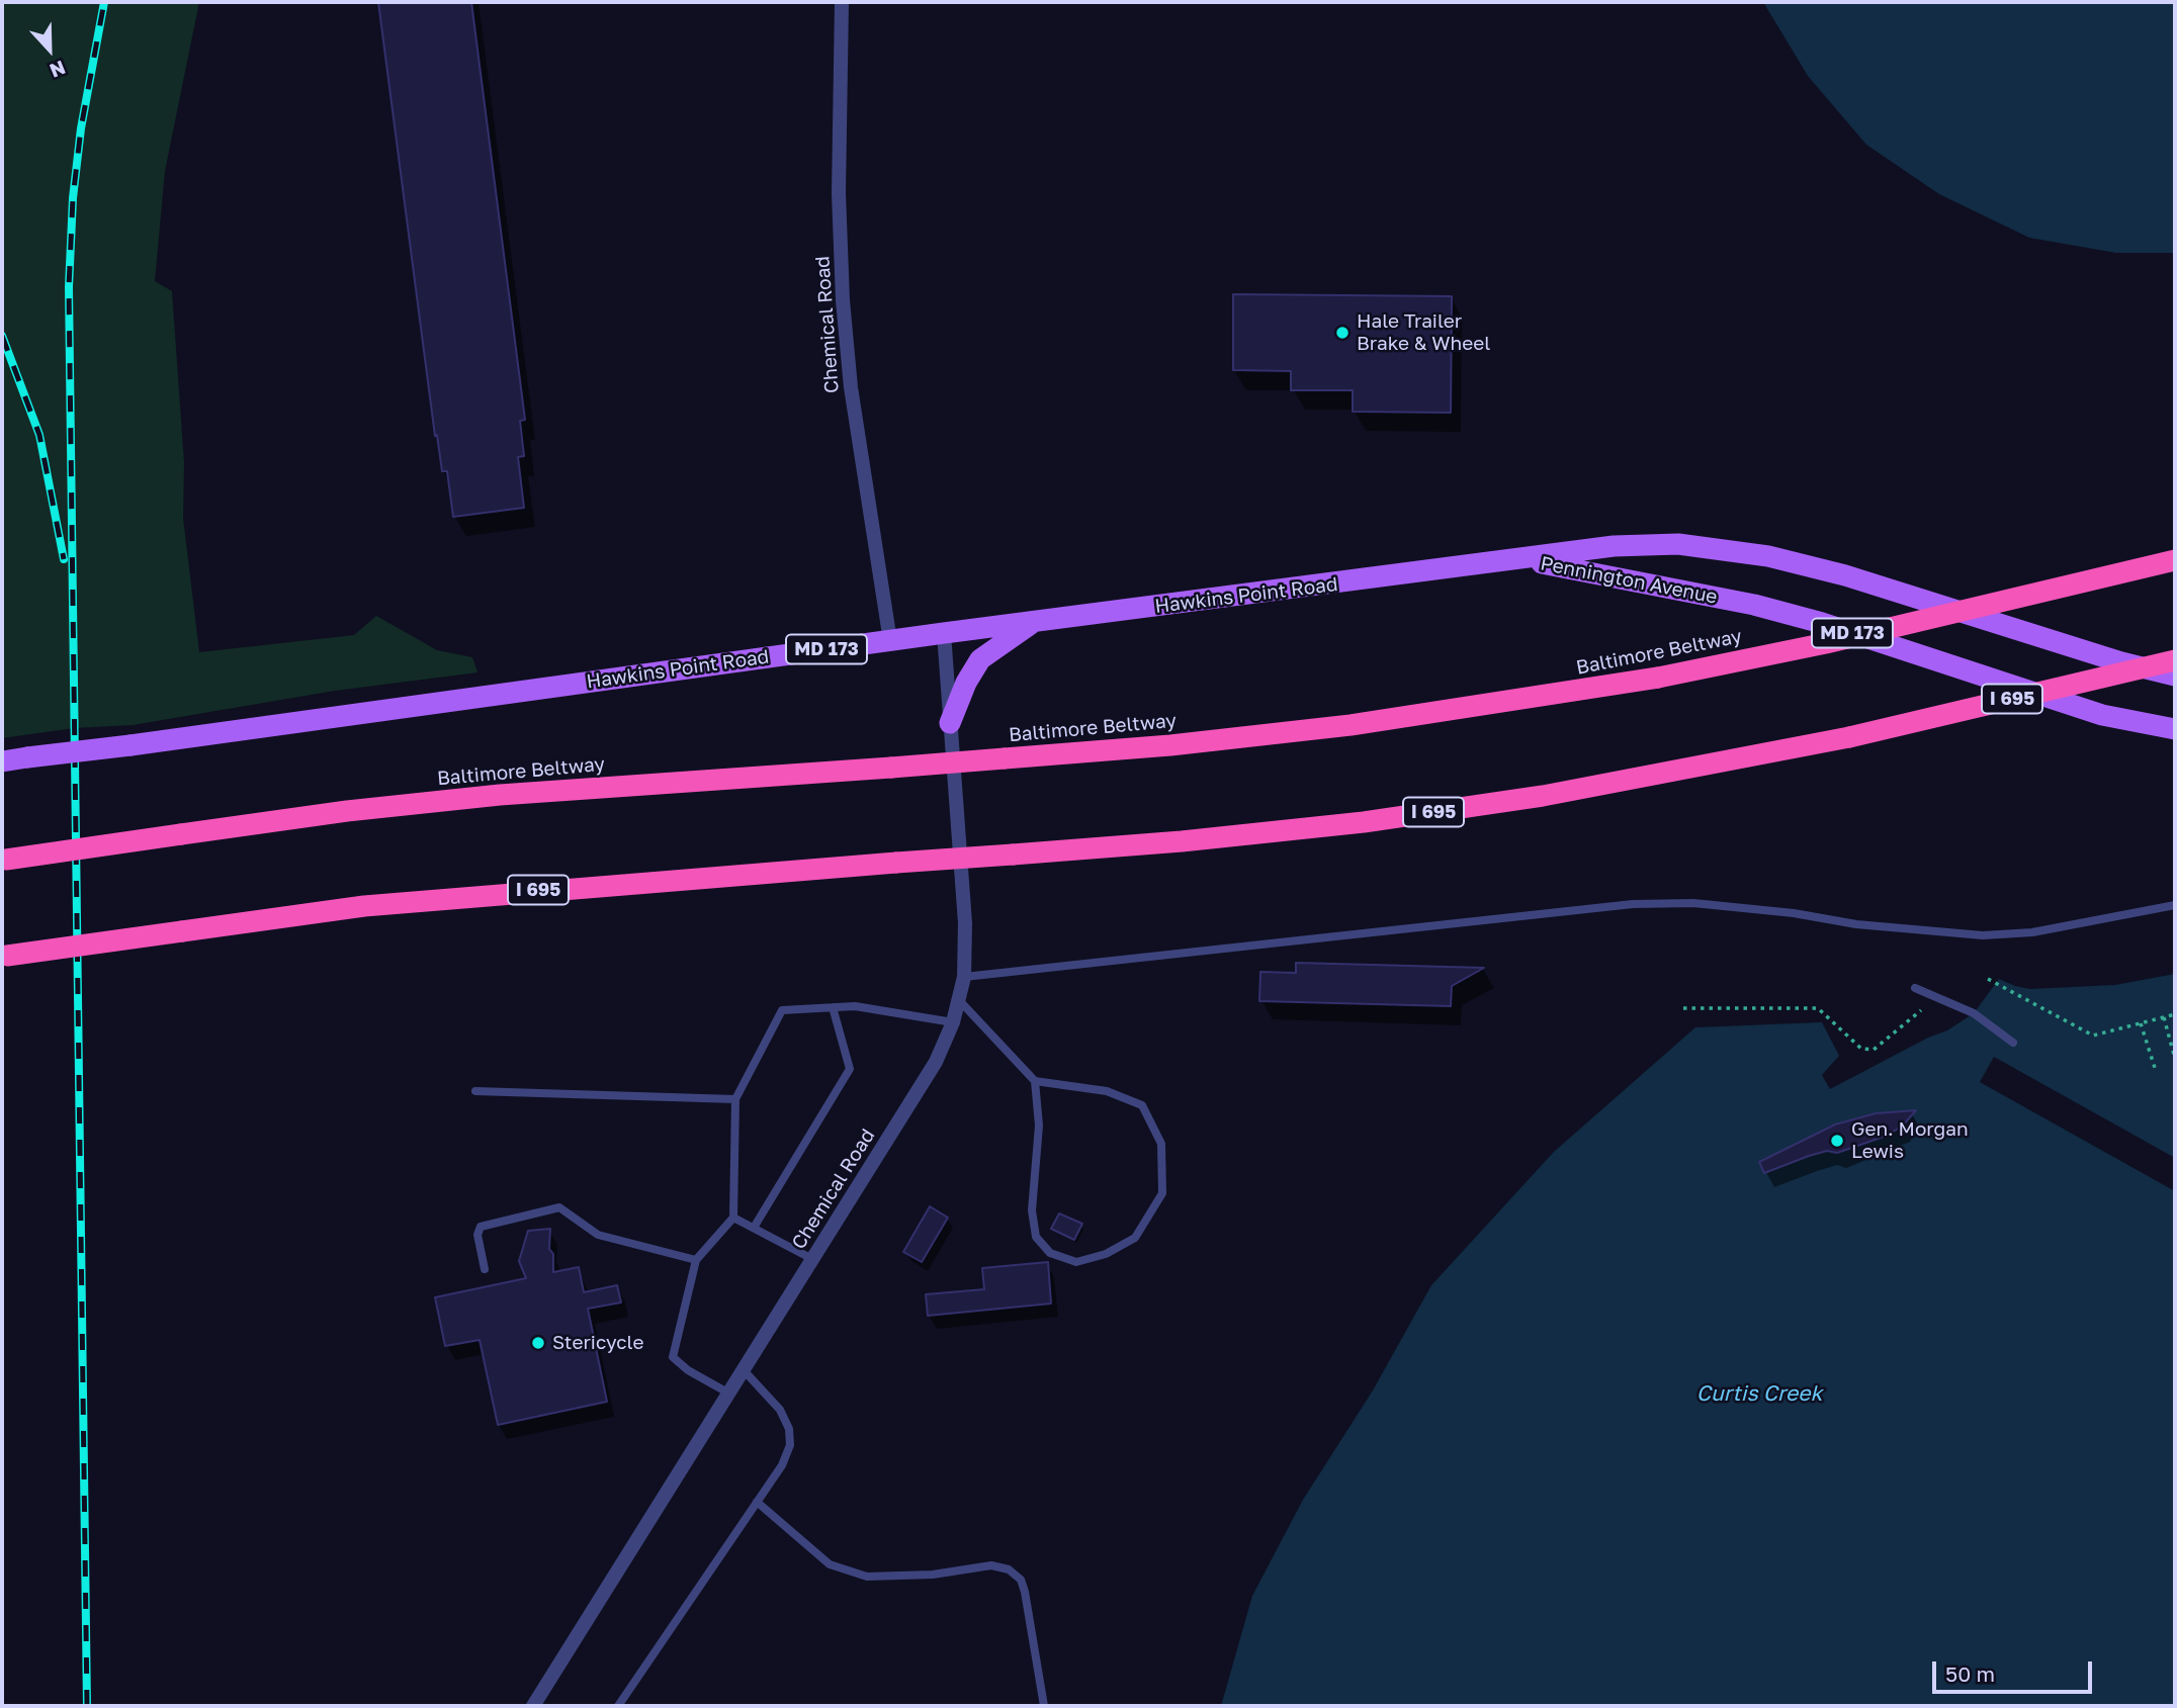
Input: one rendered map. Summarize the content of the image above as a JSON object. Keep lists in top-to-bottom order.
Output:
{
  "streets": {
    "highway": ["Baltimore Beltway", "I 695"],
    "main road": ["Pennington Avenue", "Hawkins Point Road", "MD 173"],
    "street": ["Chemical Road"]
  },
  "crossings": [
    ["Chemical Road", "Hawkins Point Road"],
    ["Pennington Avenue", "Hawkins Point Road"]
  ],
  "water": ["Curtis Creek"],
  "places": ["Hale Trailer Brake & Wheel", "Gen. Morgan Lewis", "Stericycle"],
  "scale_bar": "50 m",
  "north": "bottom"
}
